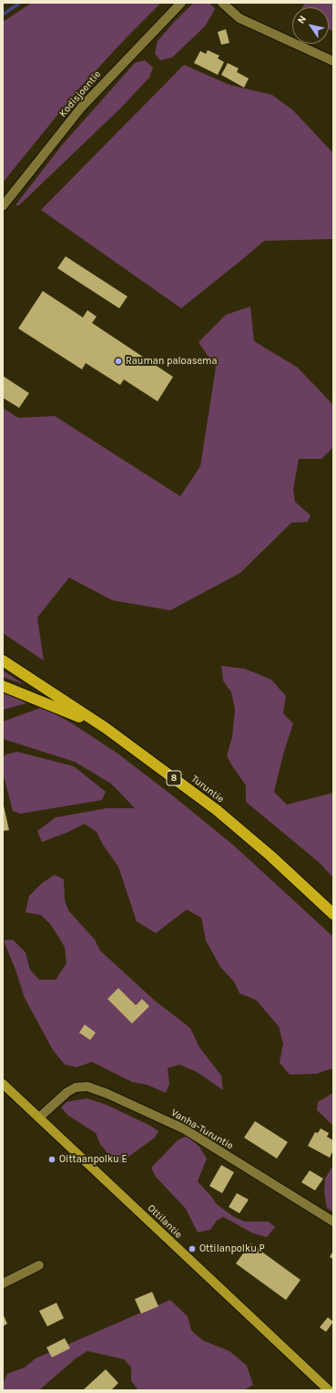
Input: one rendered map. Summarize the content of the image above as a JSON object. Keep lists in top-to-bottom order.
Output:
{
  "streets": {
    "highway": ["8", "Turuntie"],
    "main road": ["Ottilantie"],
    "street": ["Kodisjoentie", "Vanha-Turuntie"]
  },
  "crossings": [
    ["Vanha-Turuntie", "Ottilantie"]
  ],
  "places": ["Rauman paloasema", "Oittaanpolku E", "Ottilanpolku P"],
  "north": "top left"
}
